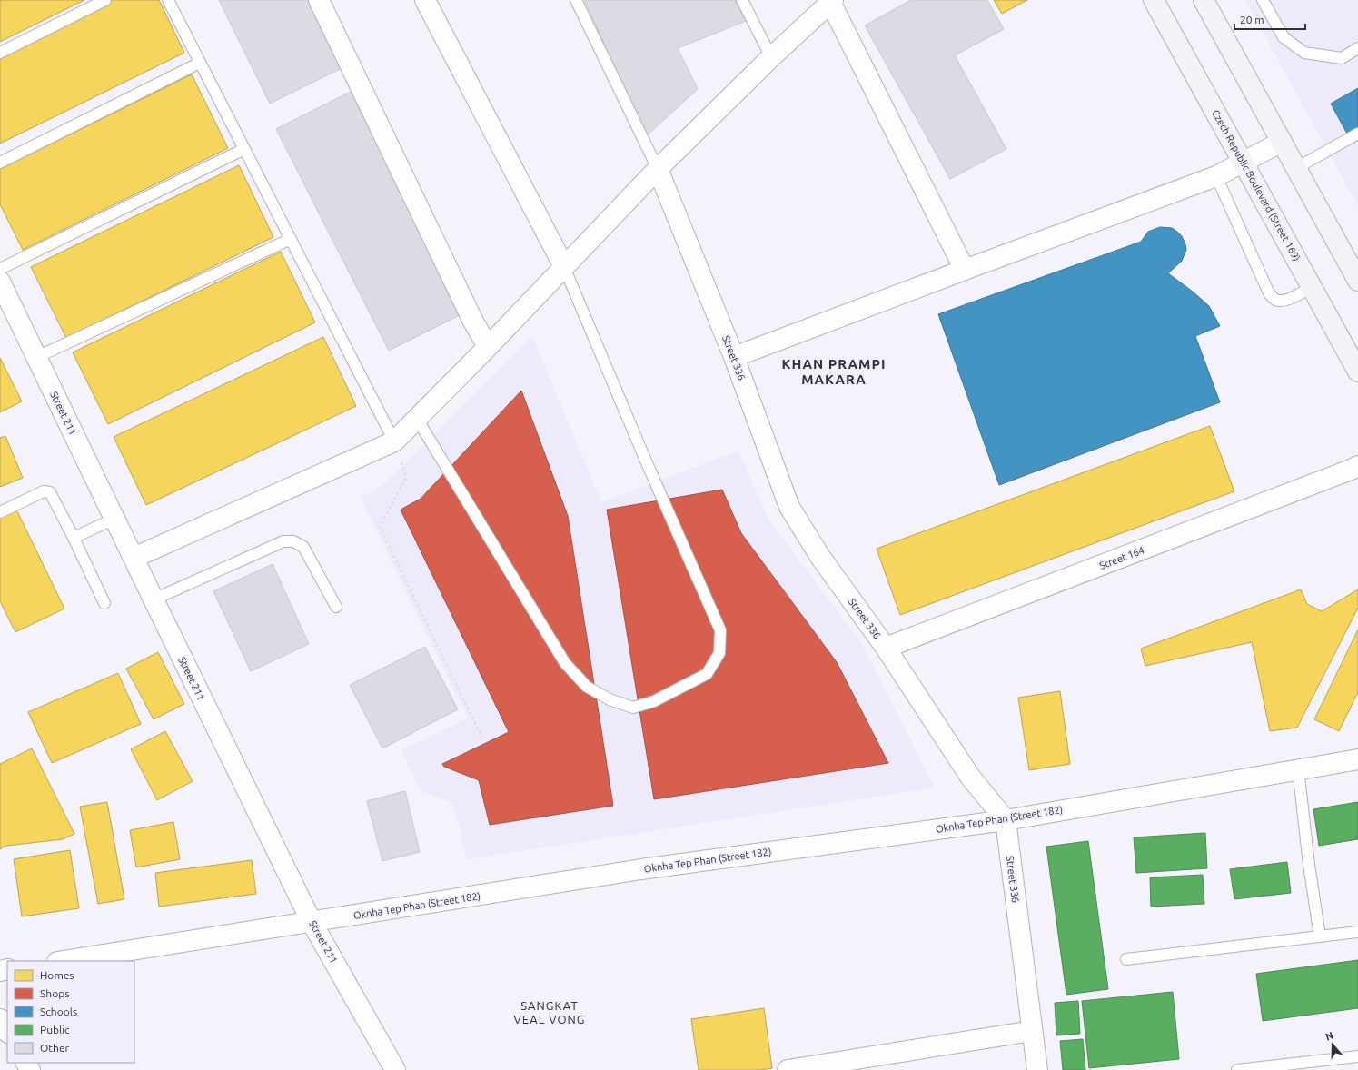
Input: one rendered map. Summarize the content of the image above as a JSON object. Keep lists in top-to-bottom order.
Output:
{
  "streets": {
    "main road": ["Czech Republic Boulevard (Street 169)"],
    "street": [
      "Street 336",
      "Street 211",
      "Street 164",
      "Oknha Tep Phan (Street 182)"
    ]
  },
  "crossings": [
    ["Street 336", "Street 164"],
    ["Street 336", "Oknha Tep Phan (Street 182)"],
    ["Street 211", "Oknha Tep Phan (Street 182)"]
  ],
  "districts": ["KHAN PRAMPI MAKARA", "SANGKAT VEAL VONG"],
  "legend": [
    "Homes",
    "Shops",
    "Schools",
    "Public",
    "Other"
  ],
  "scale_bar": "20 m",
  "north": "top"
}
